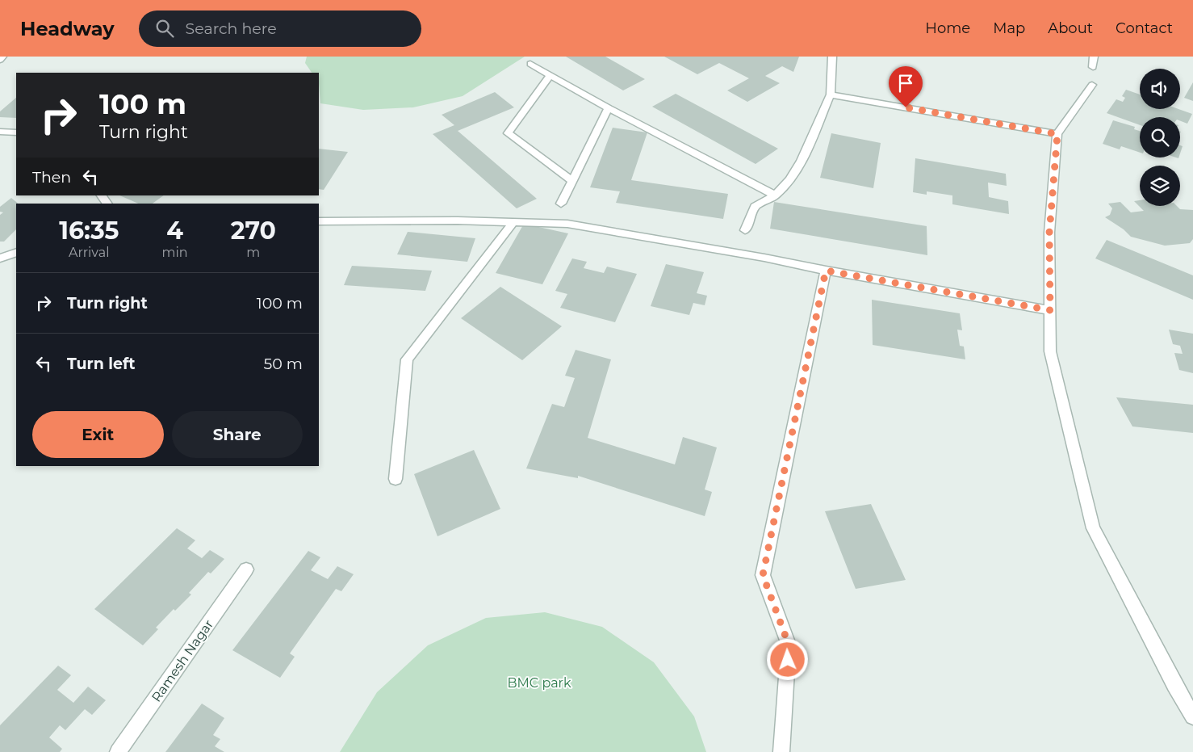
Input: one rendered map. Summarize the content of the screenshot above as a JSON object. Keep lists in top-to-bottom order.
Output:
{
  "streets": {
    "street": ["Ramesh Nagar"]
  },
  "parks": ["BMC park"],
  "page": {
    "header": "Headway",
    "search": "Search here",
    "nav": [
      "Home",
      "Map",
      "About",
      "Contact"
    ],
    "turn": ["100 m", "Turn right"],
    "then": "Then",
    "eta": [
      "16:35",
      "Arrival",
      "4",
      "min",
      "270",
      "m"
    ],
    "list": [
      {
        "name": "Turn right",
        "value": "100 m"
      },
      {
        "name": "Turn left",
        "value": "50 m"
      }
    ],
    "buttons": ["Exit", "Share"]
  }
}
